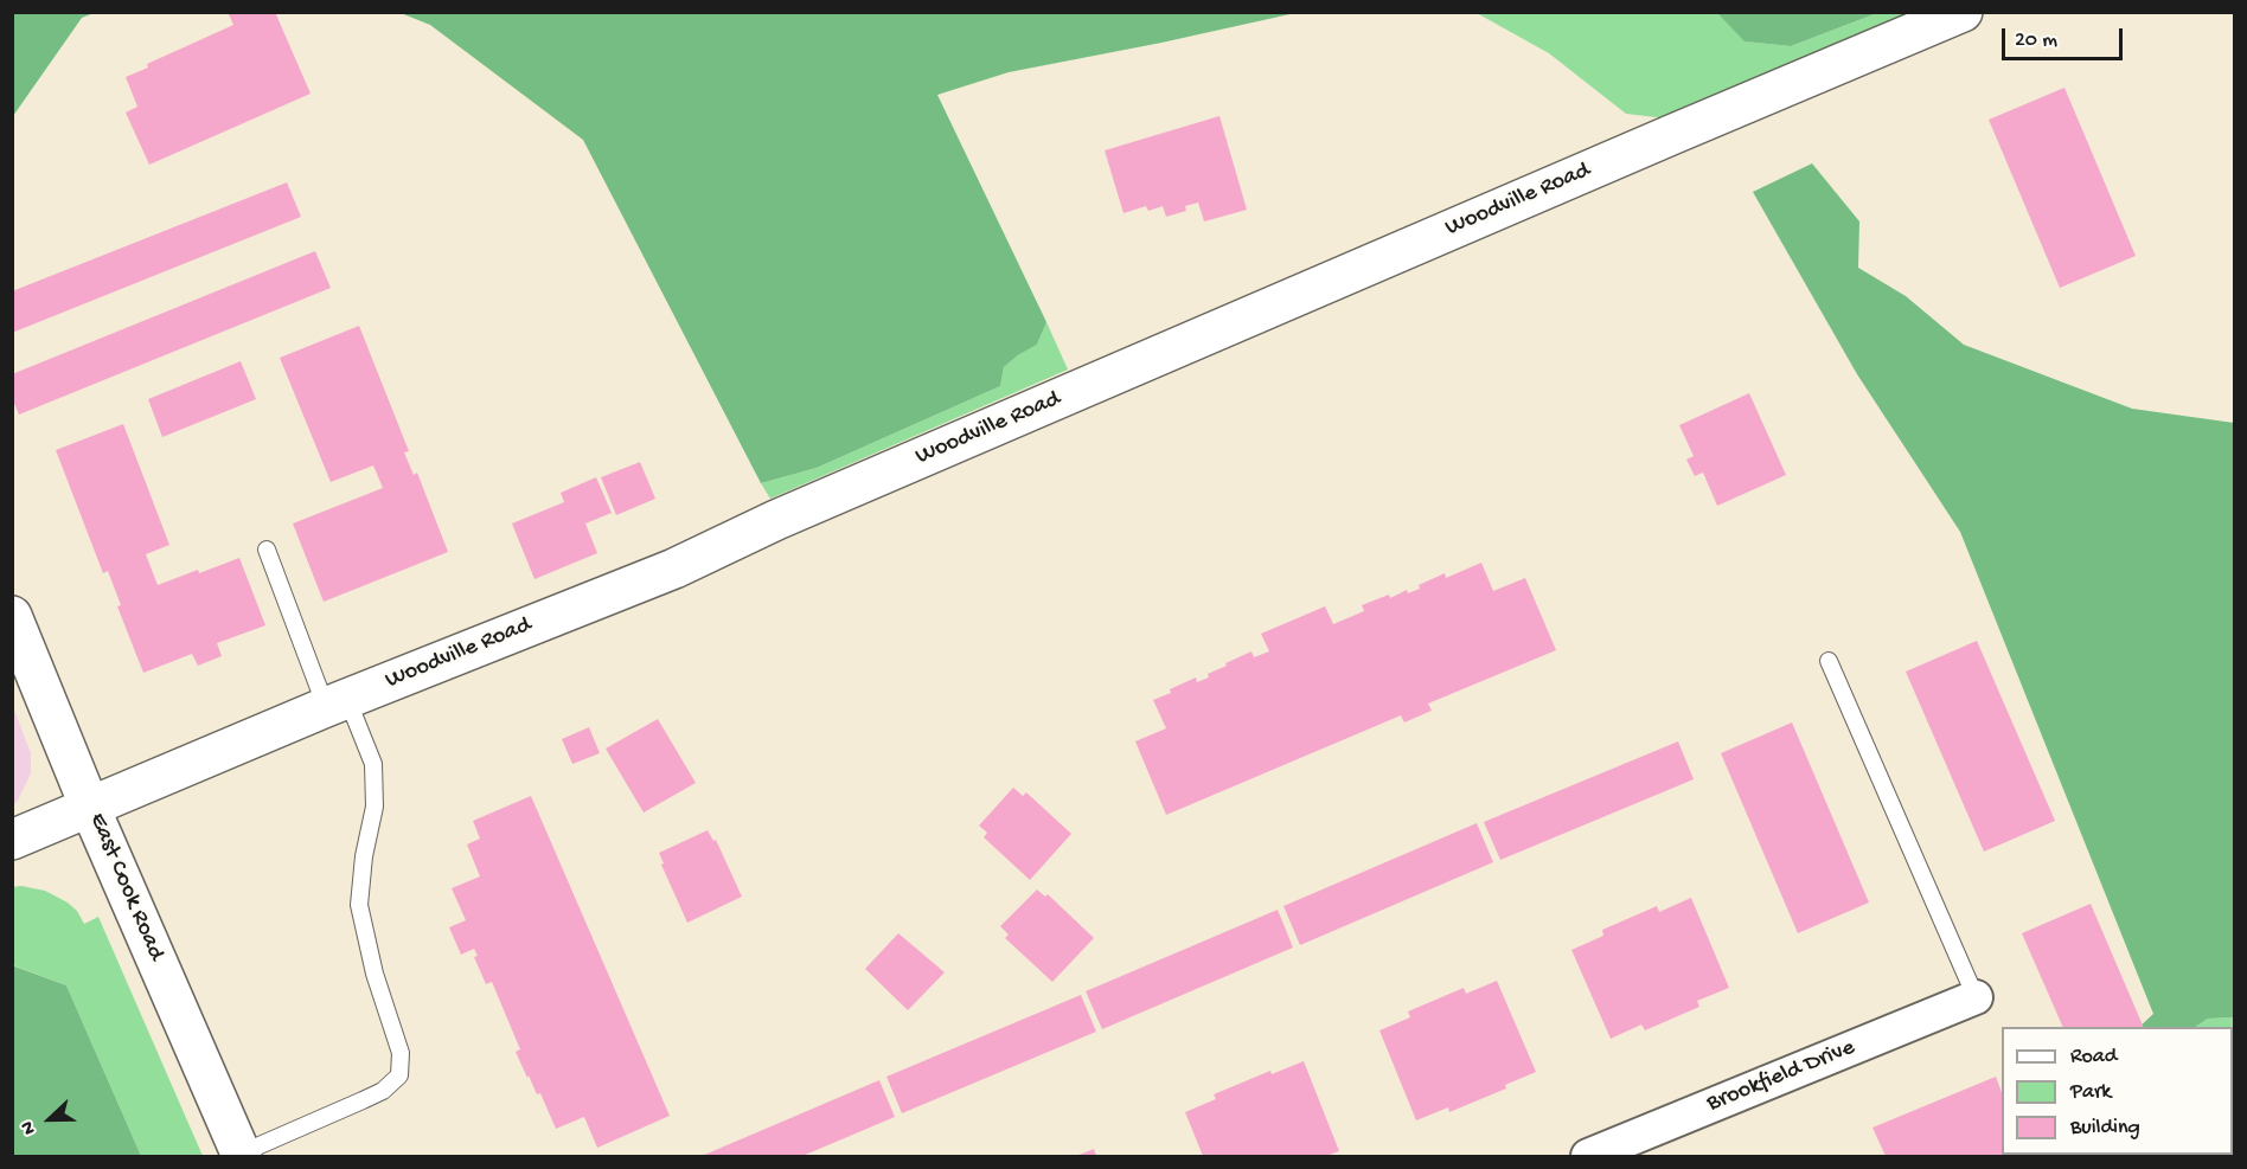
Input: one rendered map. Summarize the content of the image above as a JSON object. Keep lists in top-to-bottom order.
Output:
{
  "streets": {
    "street": ["Woodville Road", "East Cook Road", "Brookfield Drive"]
  },
  "crossings": [
    ["Woodville Road", "East Cook Road"]
  ],
  "legend": ["Road", "Park", "Building"],
  "scale_bar": "20 m",
  "north": "left"
}
